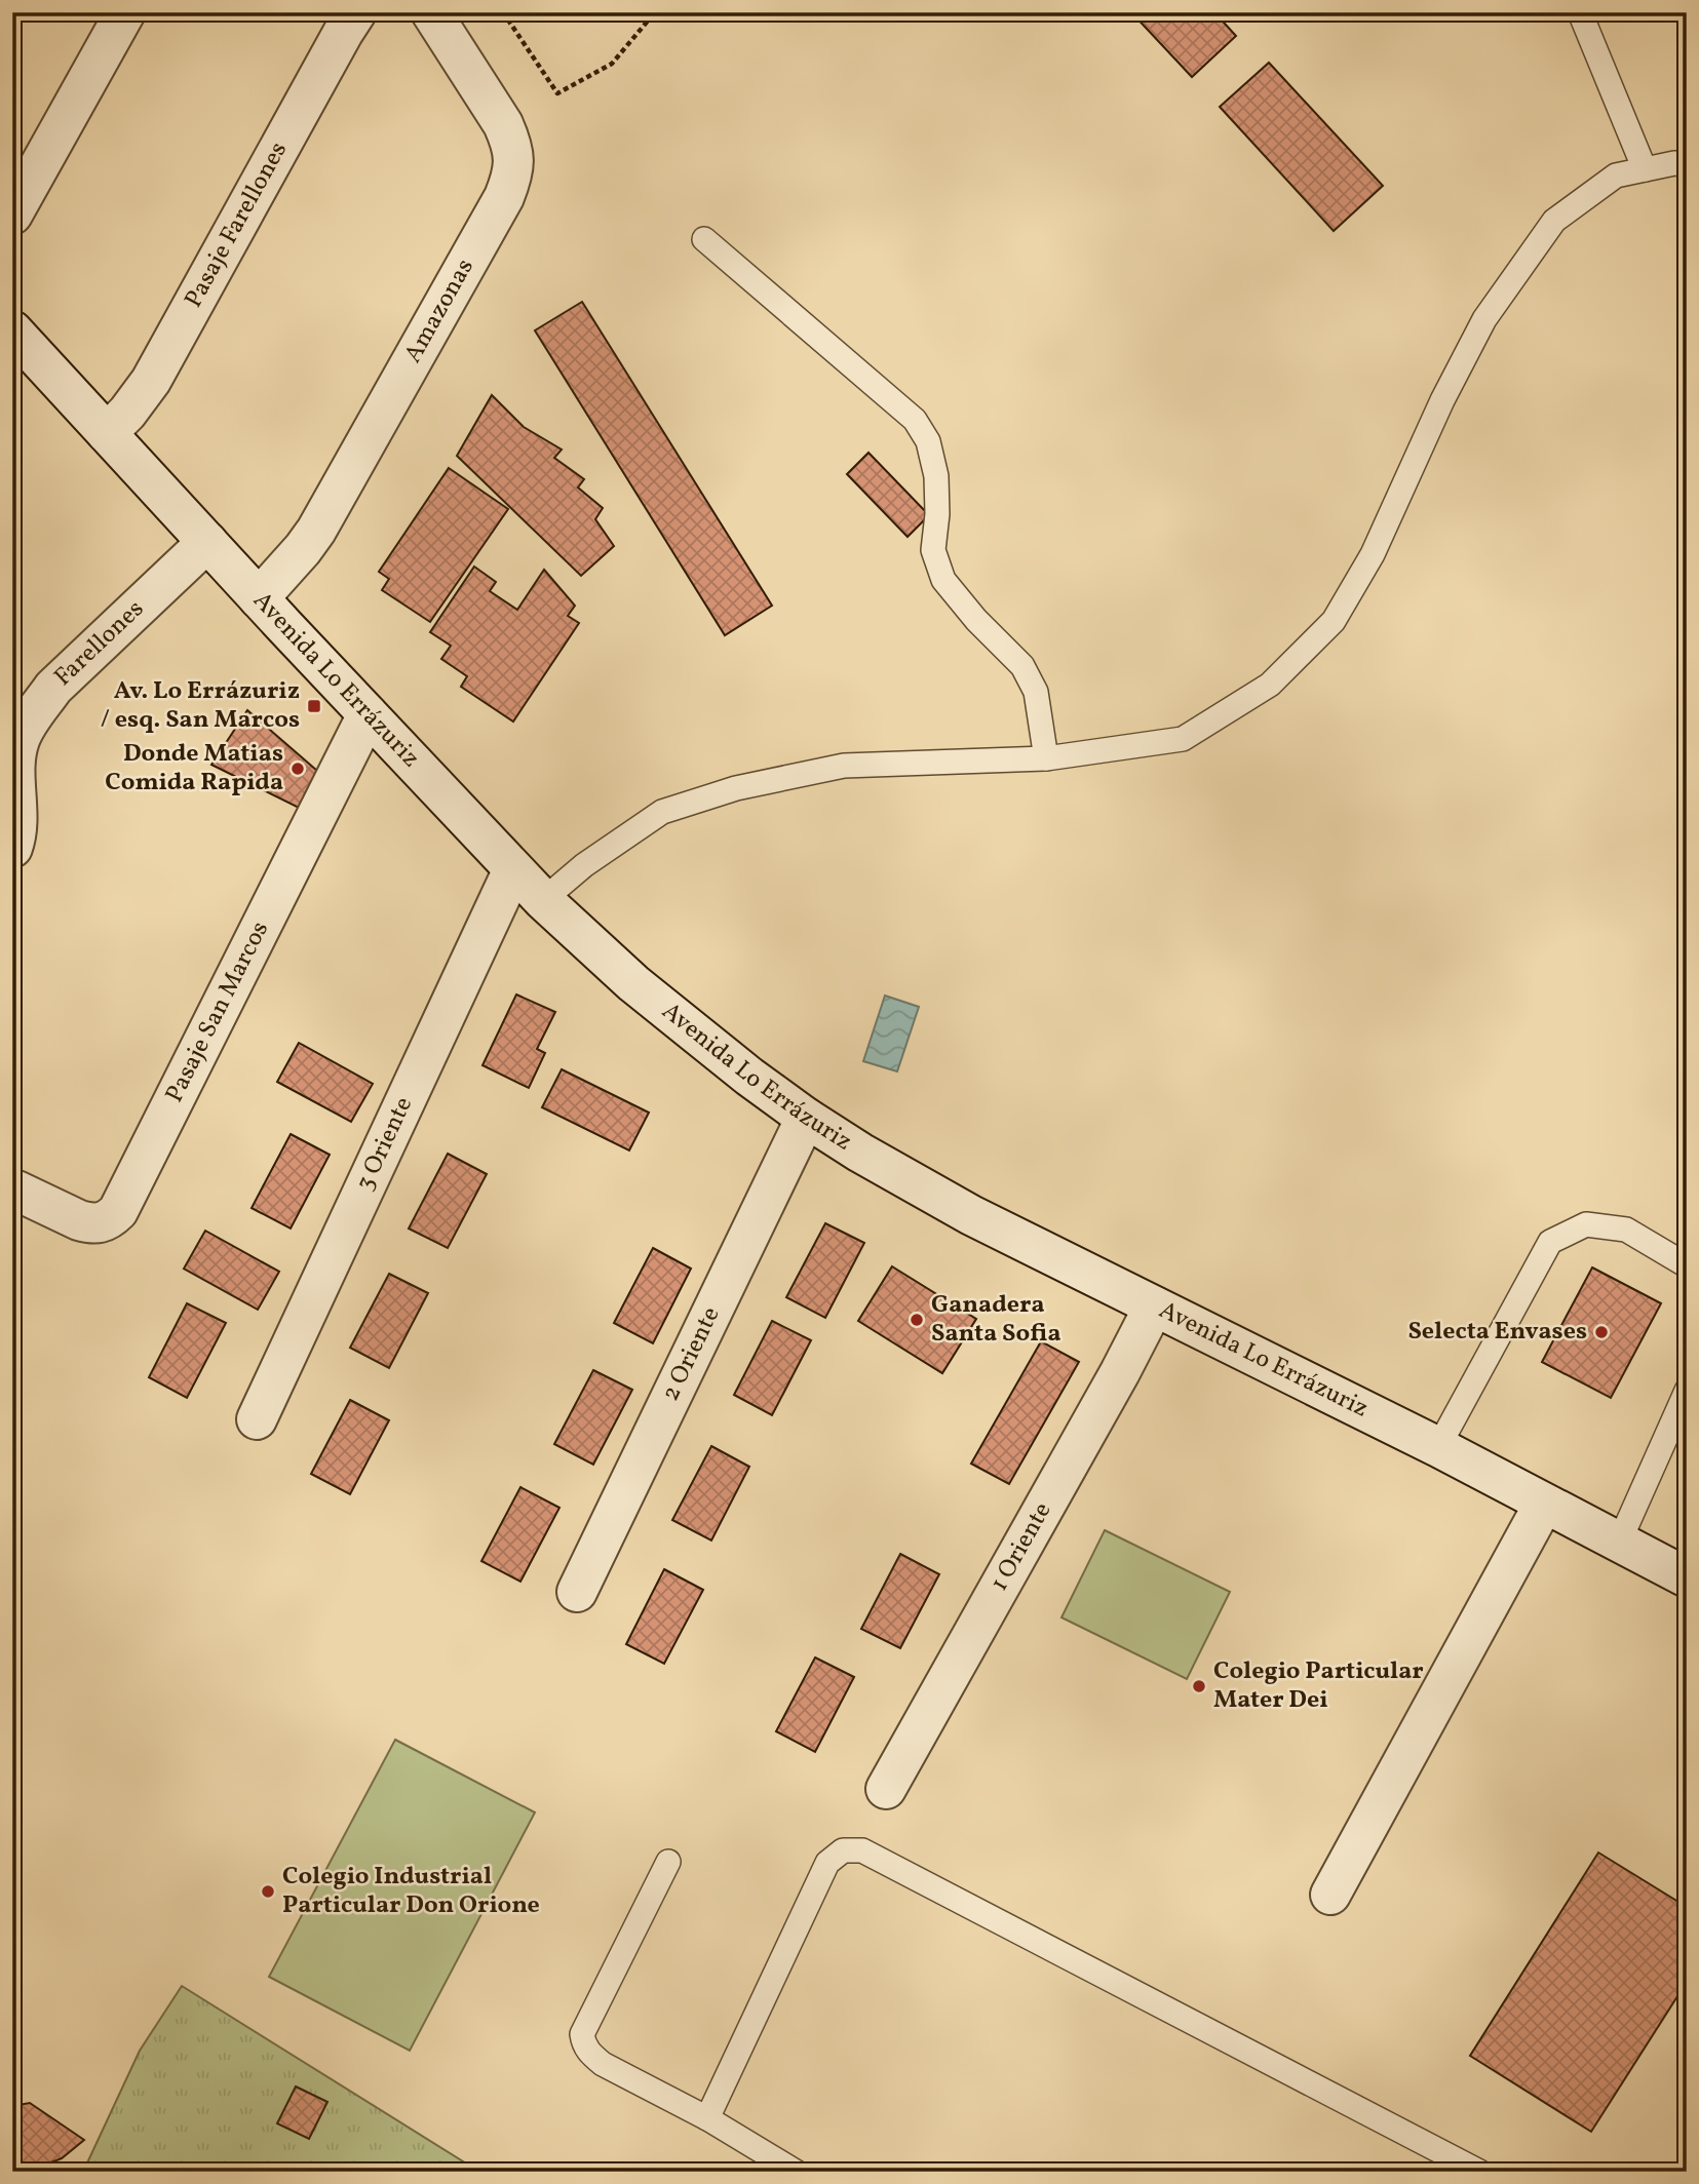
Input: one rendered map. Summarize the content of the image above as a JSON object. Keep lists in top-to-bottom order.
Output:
{
  "streets": {
    "street": [
      "Pasaje Farellones",
      "Amazonas",
      "Farellones",
      "Avenida Lo Errázuriz",
      "Pasaje San Marcos",
      "3 Oriente",
      "2 Oriente",
      "1 Oriente"
    ]
  },
  "crossings": [
    ["Pasaje Farellones", "Avenida Lo Errázuriz"],
    ["Amazonas", "Avenida Lo Errázuriz"],
    ["Farellones", "Avenida Lo Errázuriz"],
    ["Avenida Lo Errázuriz", "Pasaje San Marcos"],
    ["Avenida Lo Errázuriz", "3 Oriente"],
    ["Avenida Lo Errázuriz", "2 Oriente"],
    ["Avenida Lo Errázuriz", "1 Oriente"]
  ],
  "places": {
    "transit": ["Av. Lo Errázuriz / esq. San Marcos"],
    "other": [
      "Donde Matias Comida Rapida",
      "Ganadera Santa Sofia",
      "Selecta Envases",
      "Colegio Particular Mater Dei",
      "Colegio Industrial Particular Don Orione"
    ]
  }
}
